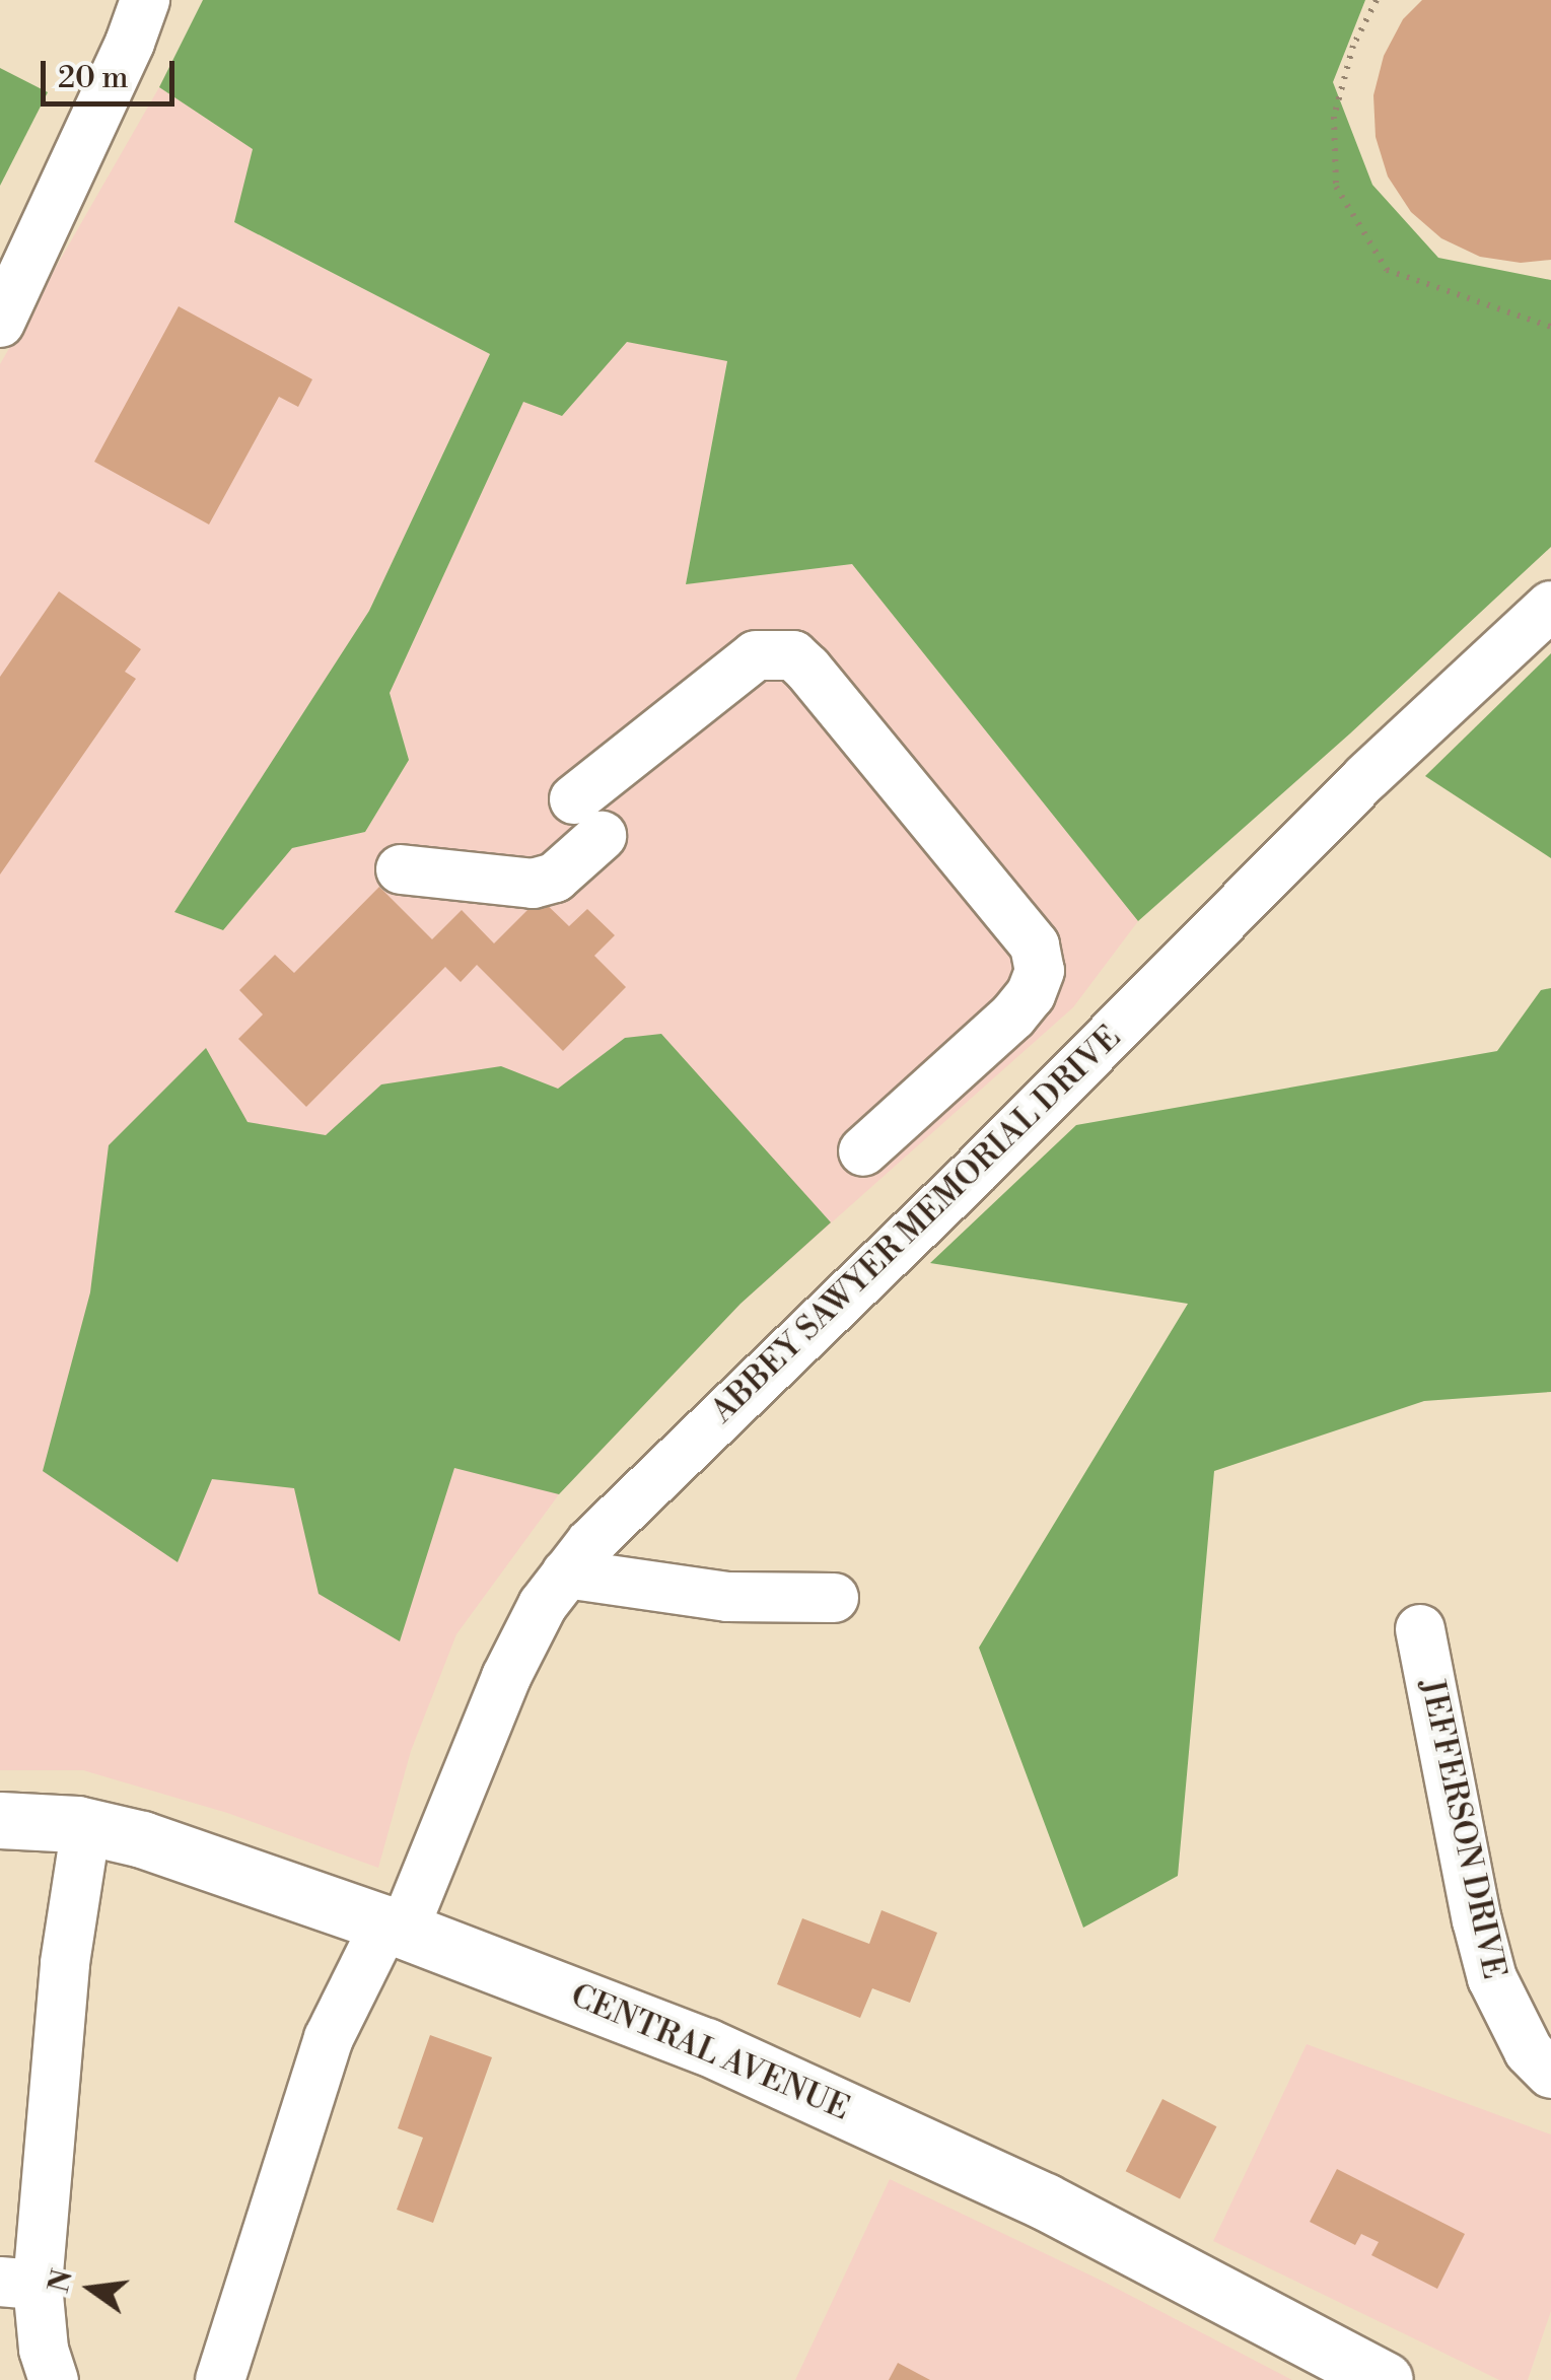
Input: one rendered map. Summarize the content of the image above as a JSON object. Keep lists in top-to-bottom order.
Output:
{
  "streets": {
    "main road": ["CENTRAL AVENUE"],
    "street": ["ABBEY SAWYER MEMORIAL DRIVE", "JEFFERSON DRIVE"]
  },
  "crossings": [
    ["ABBEY SAWYER MEMORIAL DRIVE", "CENTRAL AVENUE"]
  ],
  "scale_bar": "20 m",
  "north": "left"
}
